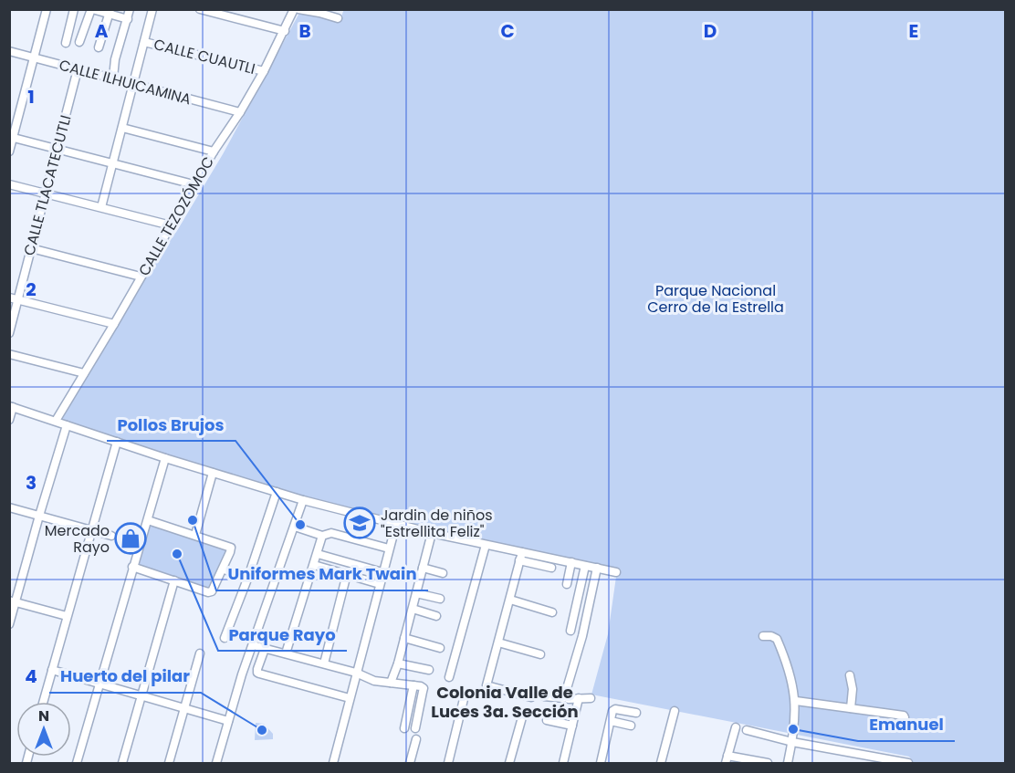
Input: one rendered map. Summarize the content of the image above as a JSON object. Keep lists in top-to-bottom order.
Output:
{
  "streets": {
    "street": [
      "CALLE CUAUTLI",
      "CALLE ILHUICAMINA",
      "CALLE TLACATECUTLI",
      "CALLE TEZOZÓMOC"
    ]
  },
  "crossings": [
    ["CALLE CUAUTLI", "CALLE TEZOZÓMOC"],
    ["CALLE ILHUICAMINA", "CALLE TLACATECUTLI"],
    ["CALLE ILHUICAMINA", "CALLE TEZOZÓMOC"]
  ],
  "districts": ["Colonia Valle de Luces 3a. Sección"],
  "parks": ["Parque Nacional Cerro de la Estrella"],
  "places": {
    "other": [
      "Uniformes Mark Twain",
      "Pollos Brujos",
      "Parque Rayo",
      "Emanuel",
      "Huerto del pilar"
    ],
    "school or university": ["Jardin de niños \"Estrellita Feliz\""],
    "shop": ["Mercado Rayo"]
  },
  "north": "top",
  "grid": {
    "columns": [
      "A",
      "B",
      "C",
      "D",
      "E"
    ],
    "rows": [
      "1",
      "2",
      "3",
      "4"
    ]
  }
}
